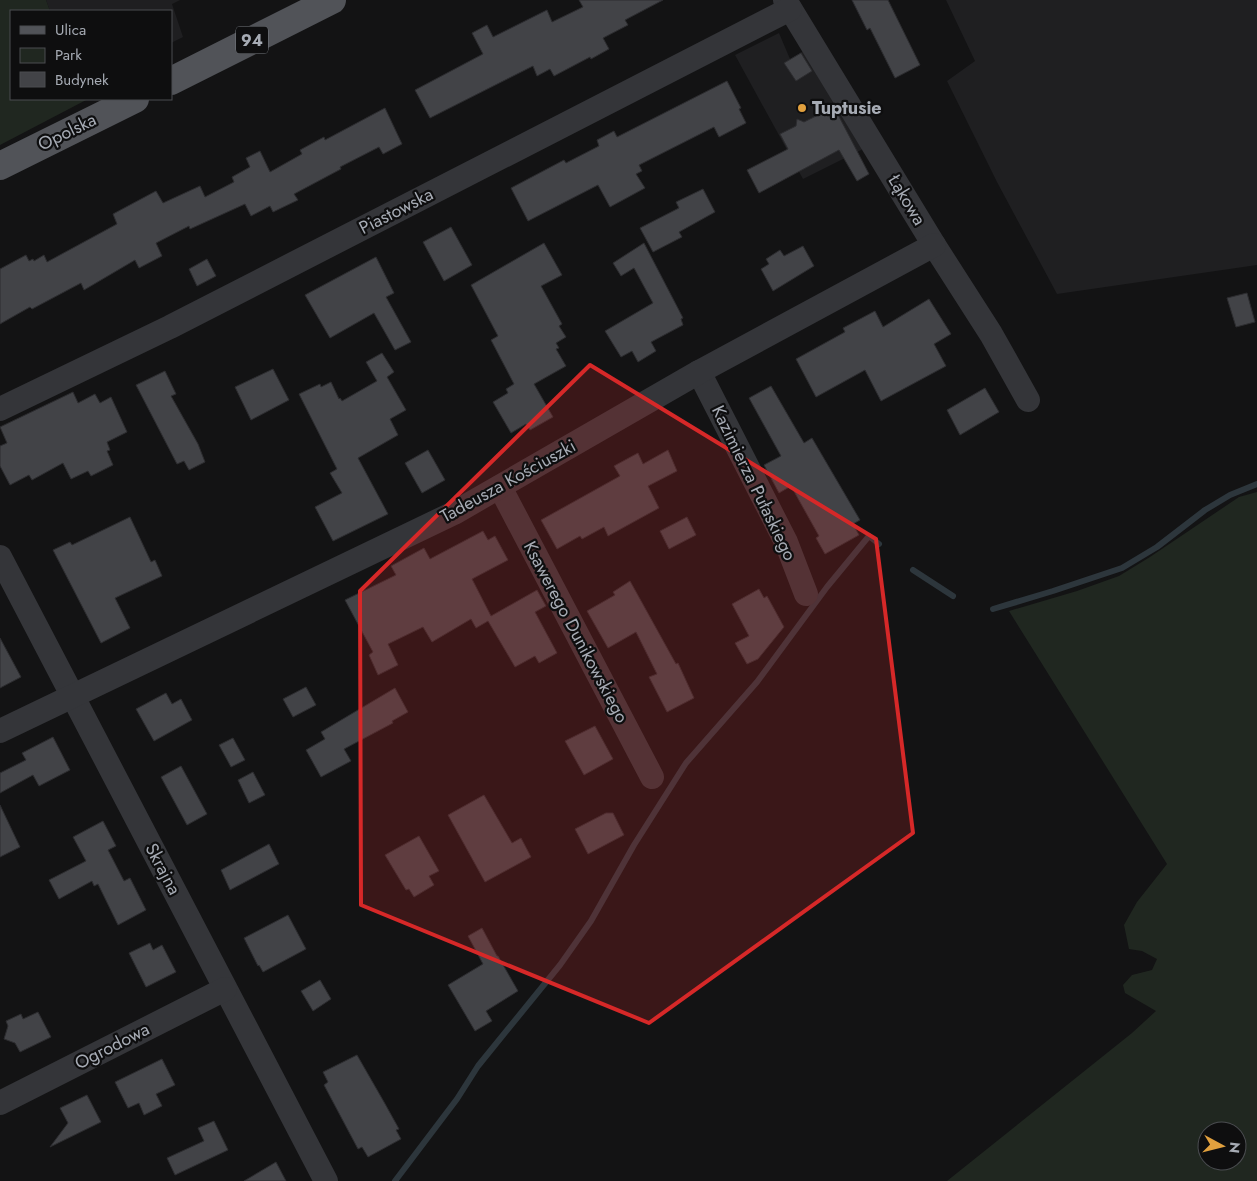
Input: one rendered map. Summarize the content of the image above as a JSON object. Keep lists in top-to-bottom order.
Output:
{
  "streets": {
    "main road": ["94", "Opolska"],
    "street": [
      "Łąkowa",
      "Piastowska",
      "Tadeusza Kościuszki",
      "Kazimierza Pułaskiego",
      "Ksawerego Dunikowskiego",
      "Skrajna",
      "Ogrodowa"
    ]
  },
  "crossings": [
    ["Łąkowa", "Piastowska"],
    ["Łąkowa", "Tadeusza Kościuszki"],
    ["Tadeusza Kościuszki", "Kazimierza Pułaskiego"],
    ["Tadeusza Kościuszki", "Ksawerego Dunikowskiego"],
    ["Tadeusza Kościuszki", "Skrajna"],
    ["Skrajna", "Ogrodowa"]
  ],
  "places": ["Tuptusie"],
  "legend": ["Ulica", "Park", "Budynek"],
  "north": "right"
}
